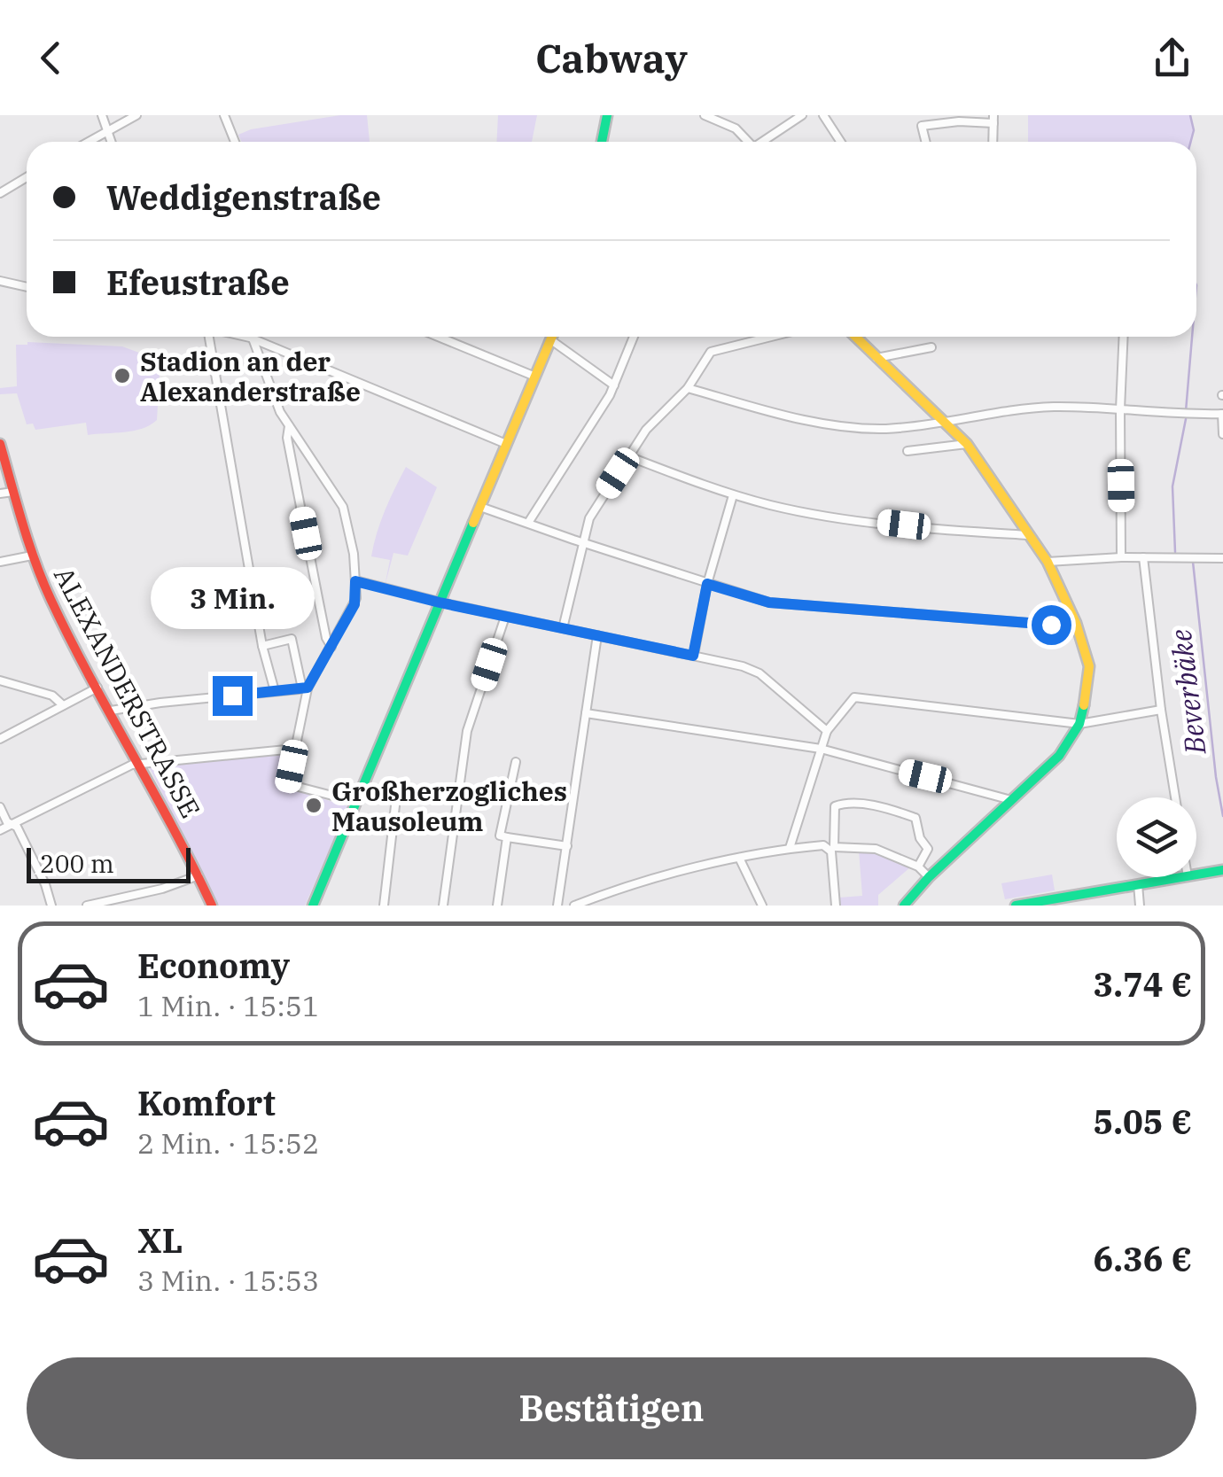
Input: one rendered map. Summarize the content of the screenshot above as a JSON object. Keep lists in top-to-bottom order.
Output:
{
  "streets": {
    "street": ["ALEXANDERSTRASSE"]
  },
  "water": ["Beverbäke"],
  "places": ["Stadion an der Alexanderstraße", "Großherzogliches Mausoleum"],
  "scale_bar": "200 m",
  "page": {
    "header": "Cabway",
    "banner": ["Weddigenstraße", "Efeustraße"],
    "bubble": "3 Min.",
    "scale": "200 m",
    "list": [
      {
        "name": "Economy",
        "note": "1 Min. · 15:51",
        "value": "3.74 €"
      },
      {
        "name": "Komfort",
        "note": "2 Min. · 15:52",
        "value": "5.05 €"
      },
      {
        "name": "XL",
        "note": "3 Min. · 15:53",
        "value": "6.36 €"
      }
    ],
    "buttons": "Bestätigen"
  }
}
